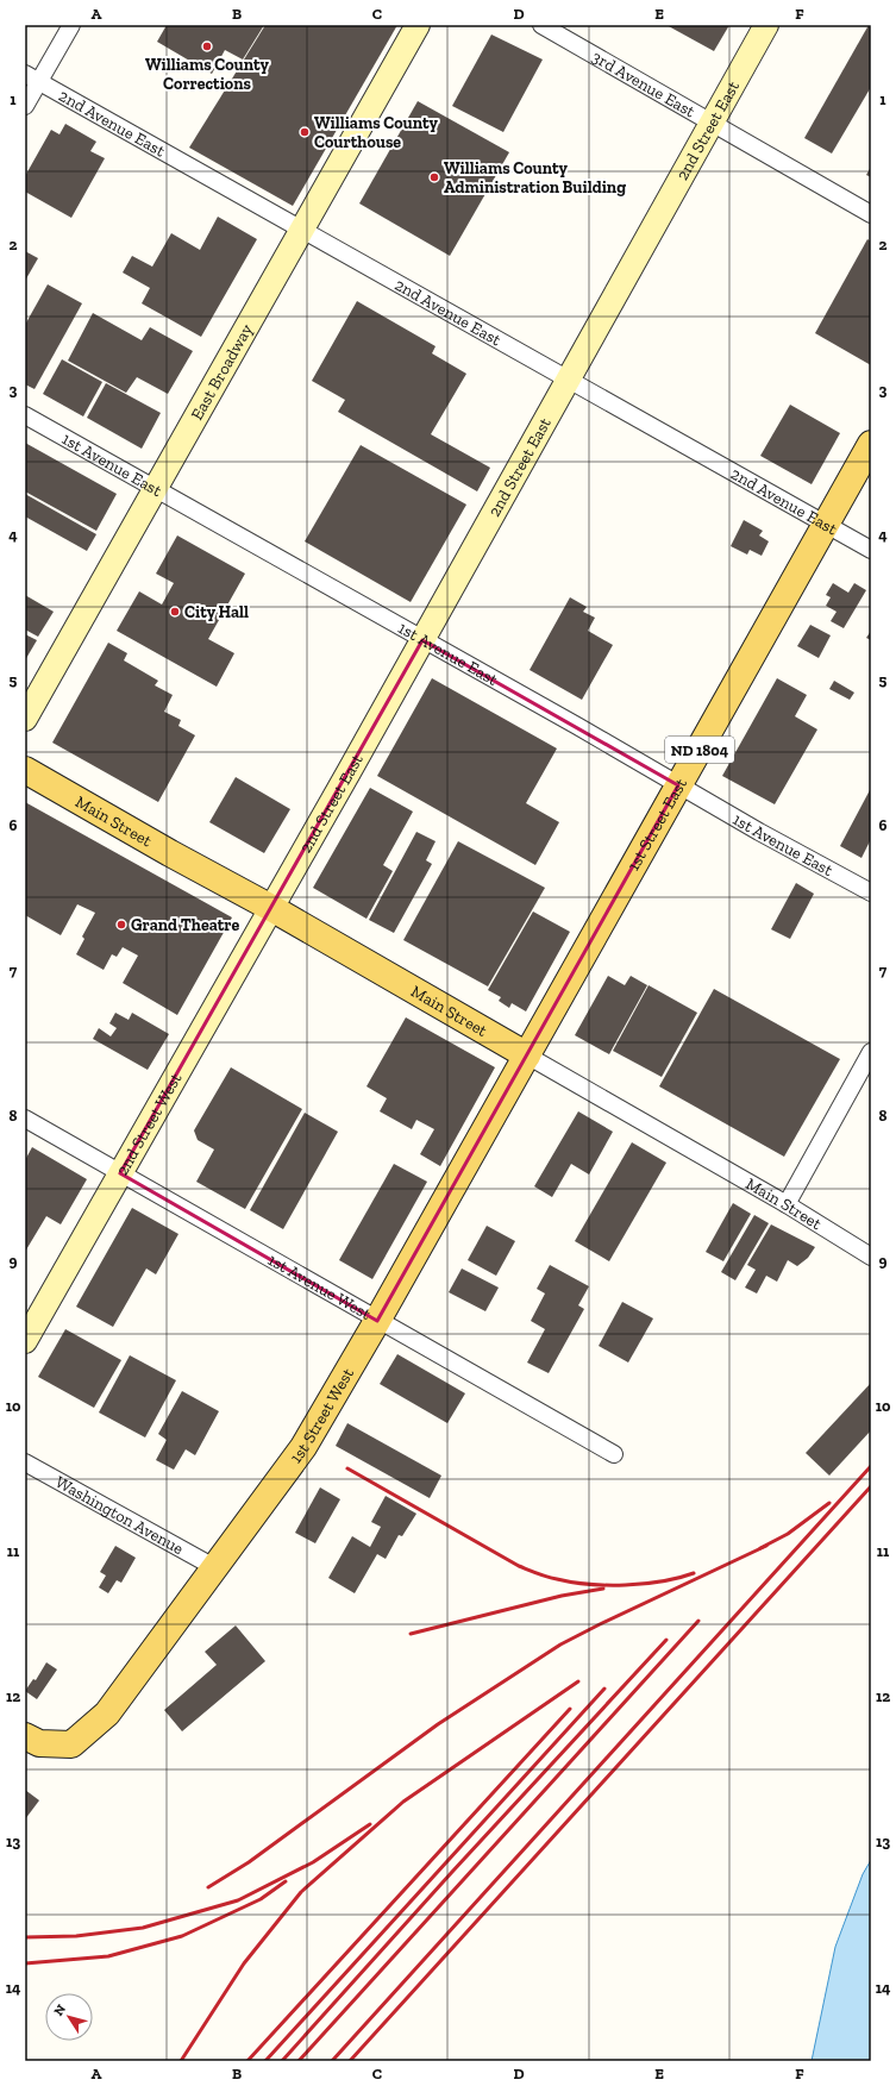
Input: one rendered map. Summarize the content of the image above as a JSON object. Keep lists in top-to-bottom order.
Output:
{
  "streets": {
    "main road": [
      "ND 1804",
      "Main Street",
      "1st Street East",
      "1st Street West"
    ],
    "street": [
      "3rd Avenue East",
      "2nd Avenue East",
      "2nd Street East",
      "East Broadway",
      "1st Avenue East",
      "2nd Street West",
      "1st Avenue West",
      "Washington Avenue"
    ]
  },
  "crossings": [
    ["3rd Avenue East", "2nd Street East"],
    ["2nd Avenue East", "2nd Street East"],
    ["2nd Avenue East", "East Broadway"],
    ["2nd Avenue East", "1st Street East"],
    ["2nd Street East", "1st Avenue East"],
    ["2nd Street East", "Main Street"],
    ["2nd Street East", "2nd Street West"],
    ["East Broadway", "1st Avenue East"],
    ["1st Avenue East", "1st Street East"],
    ["Main Street", "1st Street East"],
    ["Main Street", "2nd Street West"],
    ["Main Street", "1st Street West"],
    ["1st Street East", "1st Street West"],
    ["2nd Street West", "1st Avenue West"],
    ["1st Avenue West", "1st Street West"],
    ["1st Street West", "Washington Avenue"]
  ],
  "places": [
    "Williams County Corrections",
    "Williams County Courthouse",
    "Williams County Administration Building",
    "City Hall",
    "Grand Theatre"
  ],
  "north": "top left",
  "grid": {
    "columns": [
      "A",
      "B",
      "C",
      "D",
      "E",
      "F"
    ],
    "rows": [
      "1",
      "2",
      "3",
      "4",
      "5",
      "6",
      "7",
      "8",
      "9",
      "10",
      "11",
      "12",
      "13",
      "14"
    ]
  }
}
